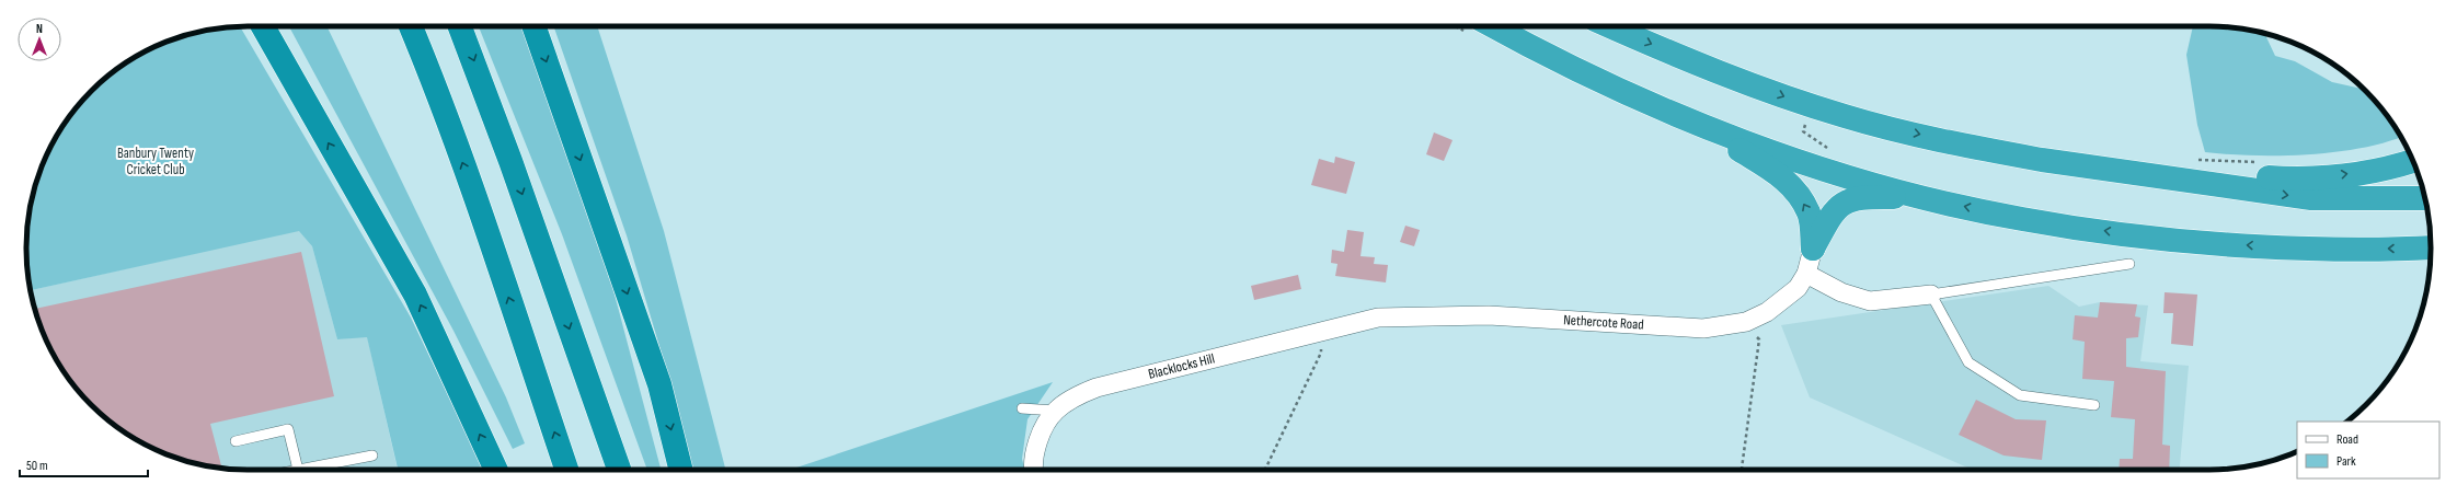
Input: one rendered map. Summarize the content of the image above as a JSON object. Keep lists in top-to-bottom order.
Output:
{
  "streets": {
    "street": ["Nethercote Road", "Blacklocks Hill"]
  },
  "crossings": [
    ["Nethercote Road", "Blacklocks Hill"]
  ],
  "parks": ["Banbury Twenty Cricket Club"],
  "legend": ["Road", "Park"],
  "scale_bar": "50 m",
  "north": "top"
}
